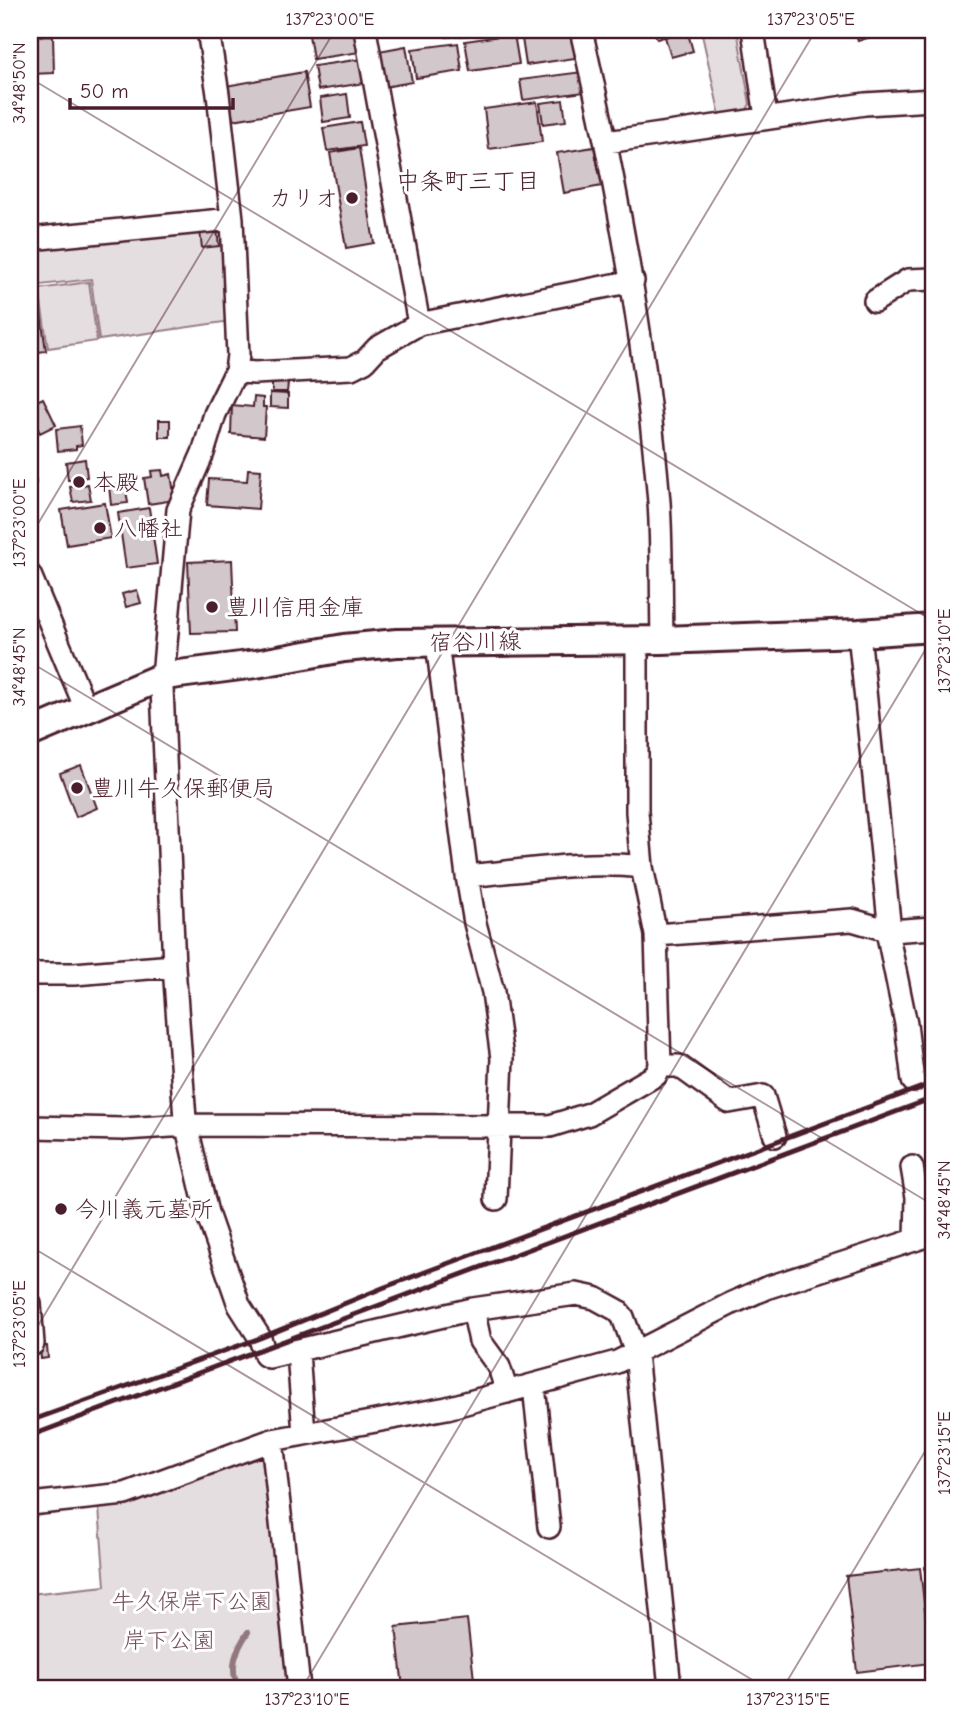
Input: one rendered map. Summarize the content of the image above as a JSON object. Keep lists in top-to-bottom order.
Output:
{
  "streets": {
    "main road": ["宿谷川線"]
  },
  "districts": ["中条町三丁目"],
  "parks": ["牛久保岸下公園", "岸下公園"],
  "places": [
    "カリオ",
    "本殿",
    "八幡社",
    "豊川信用金庫",
    "豊川牛久保郵便局",
    "今川義元墓所"
  ],
  "scale_bar": "50 m",
  "coordinates": [
    "137°23'00\"E",
    "137°23'05\"E",
    "34°48'50\"N",
    "137°23'10\"E",
    "34°48'45\"N",
    "137°23'15\"E"
  ]
}
